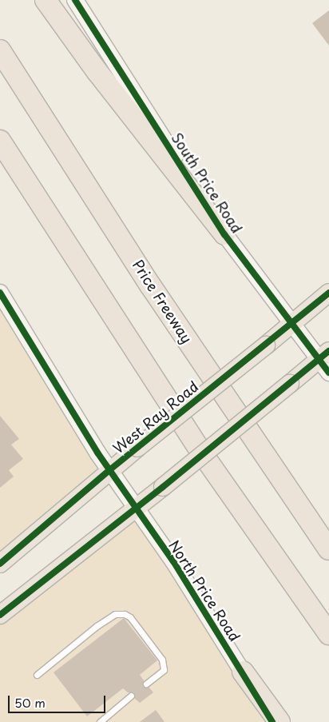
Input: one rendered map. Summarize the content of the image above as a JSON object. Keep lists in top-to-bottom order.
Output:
{
  "streets": {
    "highway": ["Price Freeway"],
    "main road": ["South Price Road", "West Ray Road", "North Price Road"]
  },
  "crossings": [
    ["South Price Road", "West Ray Road"],
    ["West Ray Road", "North Price Road"]
  ],
  "scale_bar": "50 m"
}
